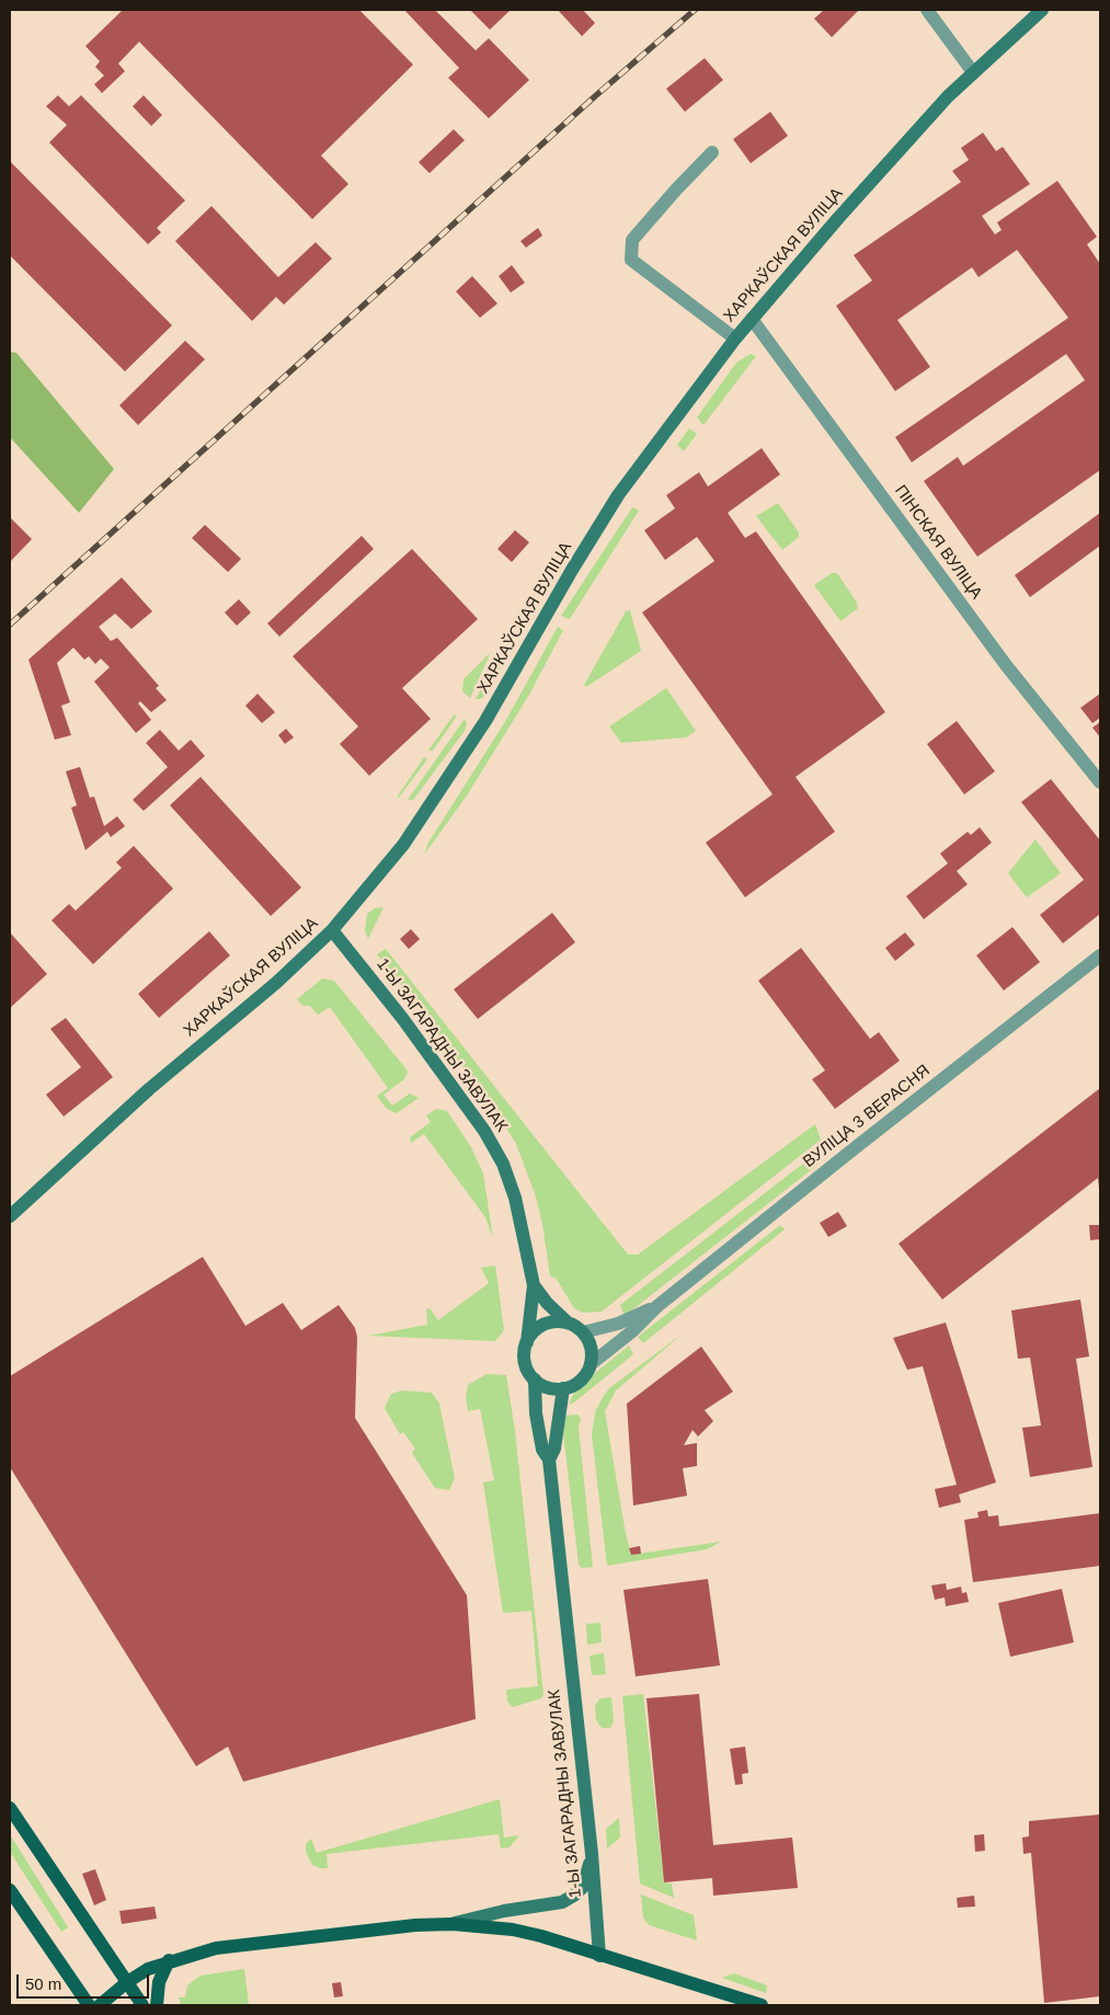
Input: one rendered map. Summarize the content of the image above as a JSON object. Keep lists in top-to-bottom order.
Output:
{
  "streets": {
    "main road": ["ХАРКАЎСКАЯ ВУЛІЦА", "1-Ы ЗАГАРАДНЫ ЗАВУЛАК"],
    "street": ["ПІНСКАЯ ВУЛІЦА", "ВУЛІЦА 3 ВЕРАСНЯ"]
  },
  "crossings": [
    ["ХАРКАЎСКАЯ ВУЛІЦА", "ПІНСКАЯ ВУЛІЦА"],
    ["ХАРКАЎСКАЯ ВУЛІЦА", "1-Ы ЗАГАРАДНЫ ЗАВУЛАК"],
    ["1-Ы ЗАГАРАДНЫ ЗАВУЛАК", "ВУЛІЦА 3 ВЕРАСНЯ"]
  ],
  "scale_bar": "50 m"
}
